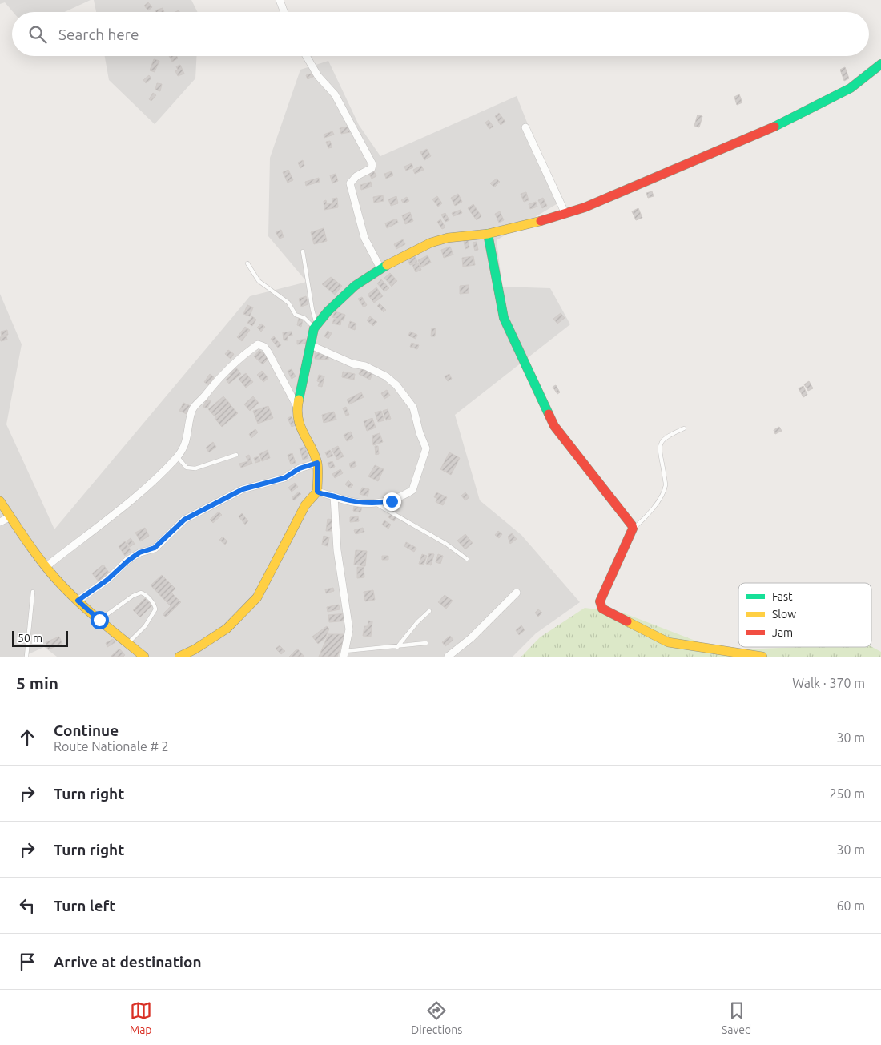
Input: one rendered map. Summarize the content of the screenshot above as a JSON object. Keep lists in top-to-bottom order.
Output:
{
  "legend": ["Fast", "Slow", "Jam"],
  "scale_bar": "50 m",
  "page": {
    "search": "Search here",
    "scale": "50 m",
    "heading": ["5 min", "Walk · 370 m"],
    "list": [
      ["Continue", "Route Nationale # 2", "30 m"],
      ["Turn right", "250 m"],
      ["Turn right", "30 m"],
      ["Turn left", "60 m"],
      "Arrive at destination"
    ],
    "nav": ["Map", "Directions", "Saved"]
  }
}
